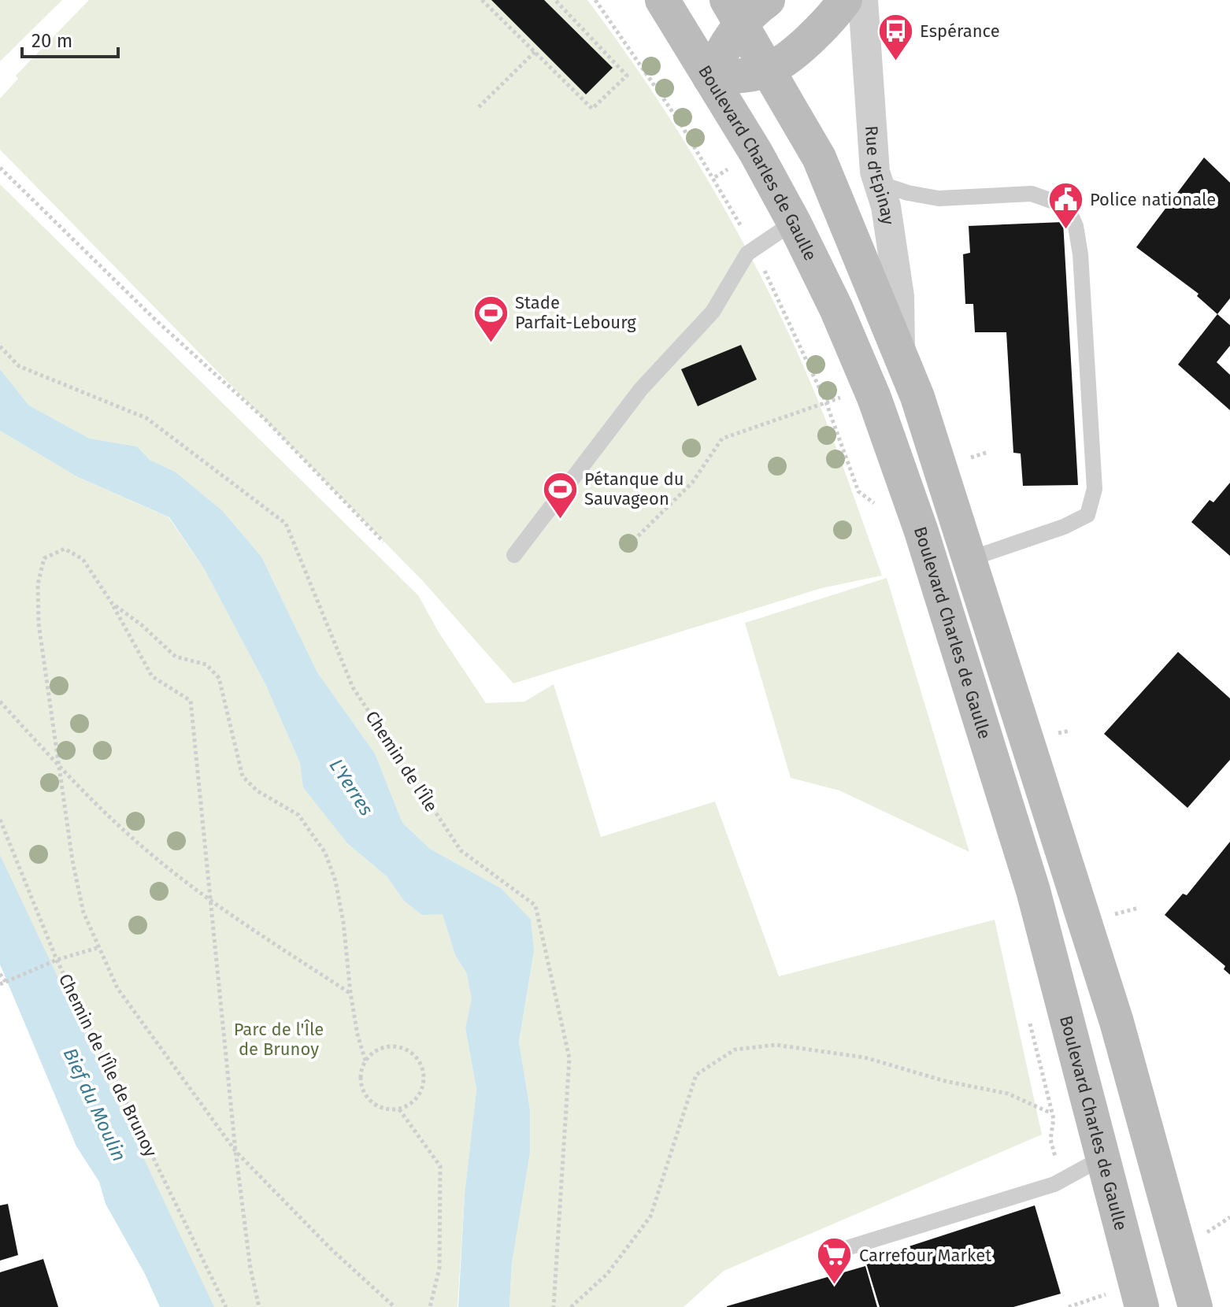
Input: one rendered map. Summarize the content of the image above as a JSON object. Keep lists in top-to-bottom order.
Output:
{
  "streets": {
    "main road": ["Boulevard Charles de Gaulle"],
    "street": ["Rue d'Epinay"],
    "path": ["Chemin de l'Île", "Chemin de l'Île de Brunoy"]
  },
  "water": ["L'Yerres", "Bief du Moulin"],
  "parks": ["Parc de l'Île de Brunoy"],
  "places": {
    "bus stop": ["Espérance"],
    "public building": ["Police nationale"],
    "sports": ["Stade Parfait-Lebourg", "Pétanque du Sauvageon"],
    "supermarket": ["Carrefour Market"]
  },
  "scale_bar": "20 m"
}
